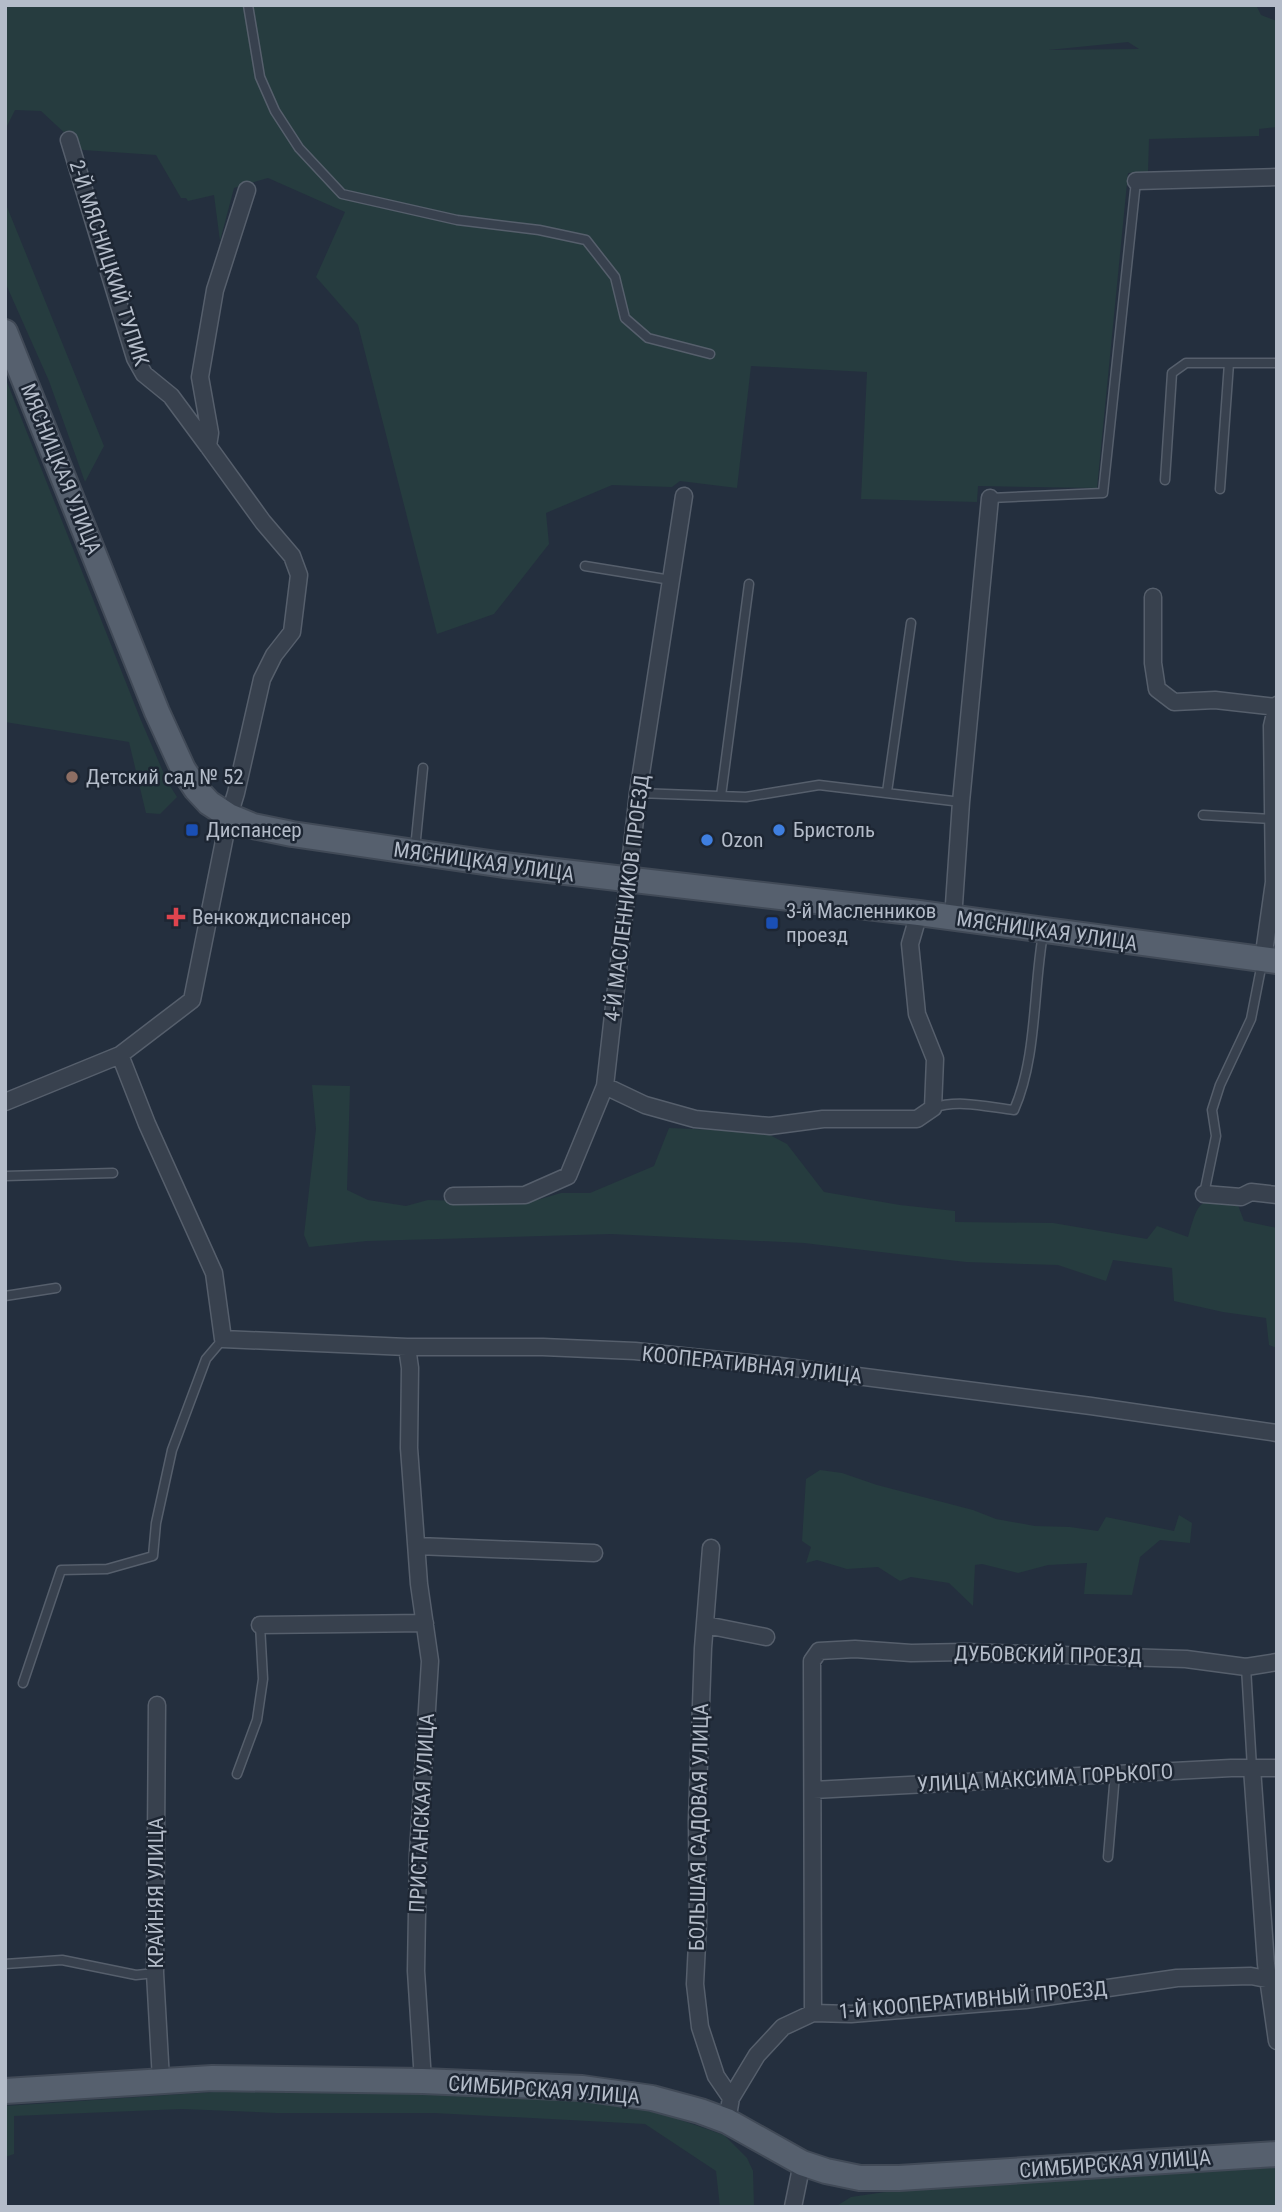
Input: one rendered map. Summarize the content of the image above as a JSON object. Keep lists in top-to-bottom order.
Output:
{
  "streets": {
    "main road": ["МЯСНИЦКАЯ УЛИЦА", "СИМБИРСКАЯ УЛИЦА"],
    "street": [
      "2-Й МЯСНИЦКИЙ ТУПИК",
      "4-Й МАСЛЕННИКОВ ПРОЕЗД",
      "КООПЕРАТИВНАЯ УЛИЦА",
      "ДУБОВСКИЙ ПРОЕЗД",
      "УЛИЦА МАКСИМА ГОРЬКОГО",
      "ПРИСТАНСКАЯ УЛИЦА",
      "БОЛЬШАЯ САДОВАЯ УЛИЦА",
      "КРАЙНЯЯ УЛИЦА",
      "1-Й КООПЕРАТИВНЫЙ ПРОЕЗД"
    ]
  },
  "crossings": [
    ["2-Й МЯСНИЦКИЙ ТУПИК", "МЯСНИЦКАЯ УЛИЦА"],
    ["МЯСНИЦКАЯ УЛИЦА", "4-Й МАСЛЕННИКОВ ПРОЕЗД"],
    ["КООПЕРАТИВНАЯ УЛИЦА", "ПРИСТАНСКАЯ УЛИЦА"],
    ["ДУБОВСКИЙ ПРОЕЗД", "УЛИЦА МАКСИМА ГОРЬКОГО"],
    ["ПРИСТАНСКАЯ УЛИЦА", "СИМБИРСКАЯ УЛИЦА"],
    ["БОЛЬШАЯ САДОВАЯ УЛИЦА", "1-Й КООПЕРАТИВНЫЙ ПРОЕЗД"],
    ["БОЛЬШАЯ САДОВАЯ УЛИЦА", "СИМБИРСКАЯ УЛИЦА"],
    ["КРАЙНЯЯ УЛИЦА", "СИМБИРСКАЯ УЛИЦА"],
    ["1-Й КООПЕРАТИВНЫЙ ПРОЕЗД", "СИМБИРСКАЯ УЛИЦА"]
  ],
  "places": {
    "other": ["Детский сад № 52", "Бристоль", "Ozon"],
    "transit": ["Диспансер", "3-й Масленников проезд"],
    "health": ["Венкождиспансер"]
  }
}
